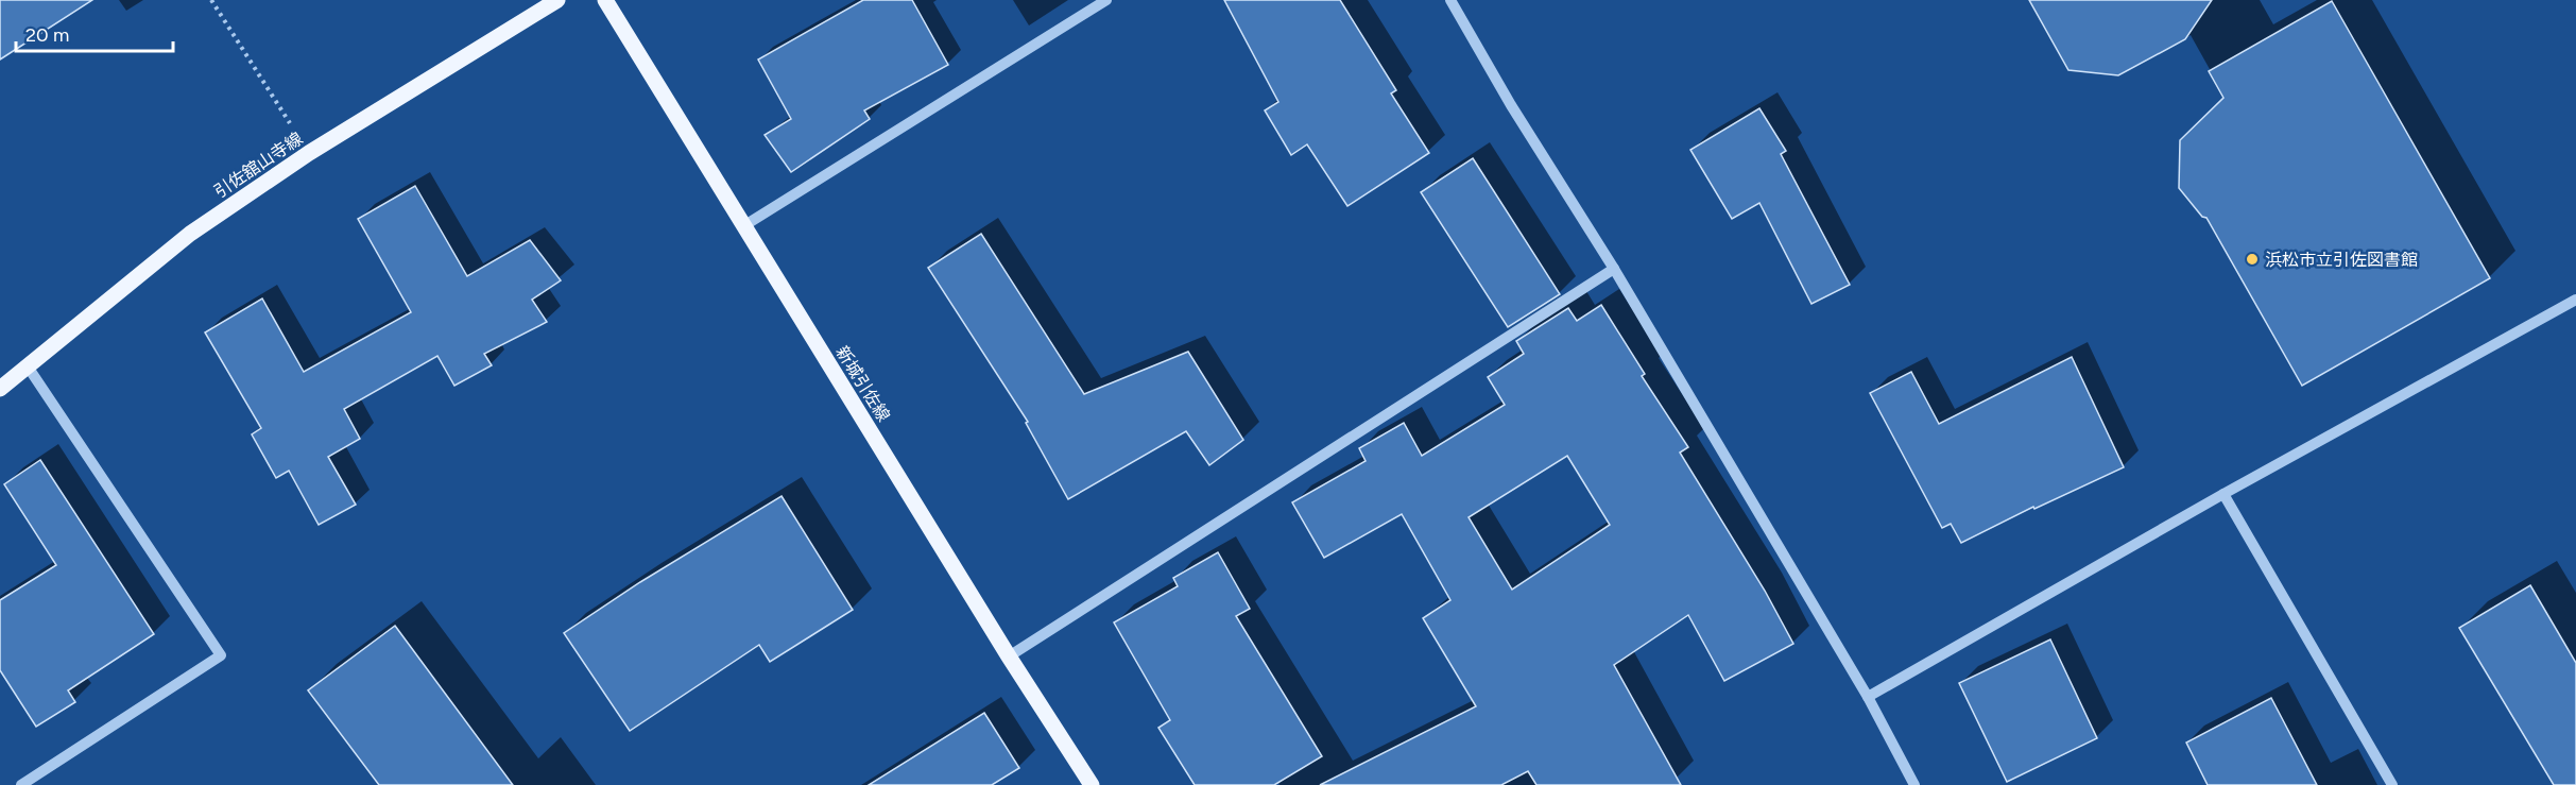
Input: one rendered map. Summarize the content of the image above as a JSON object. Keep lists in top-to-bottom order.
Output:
{
  "streets": {
    "main road": ["引佐舘山寺線", "新城引佐線"]
  },
  "places": ["浜松市立引佐図書館"],
  "scale_bar": "20 m"
}
